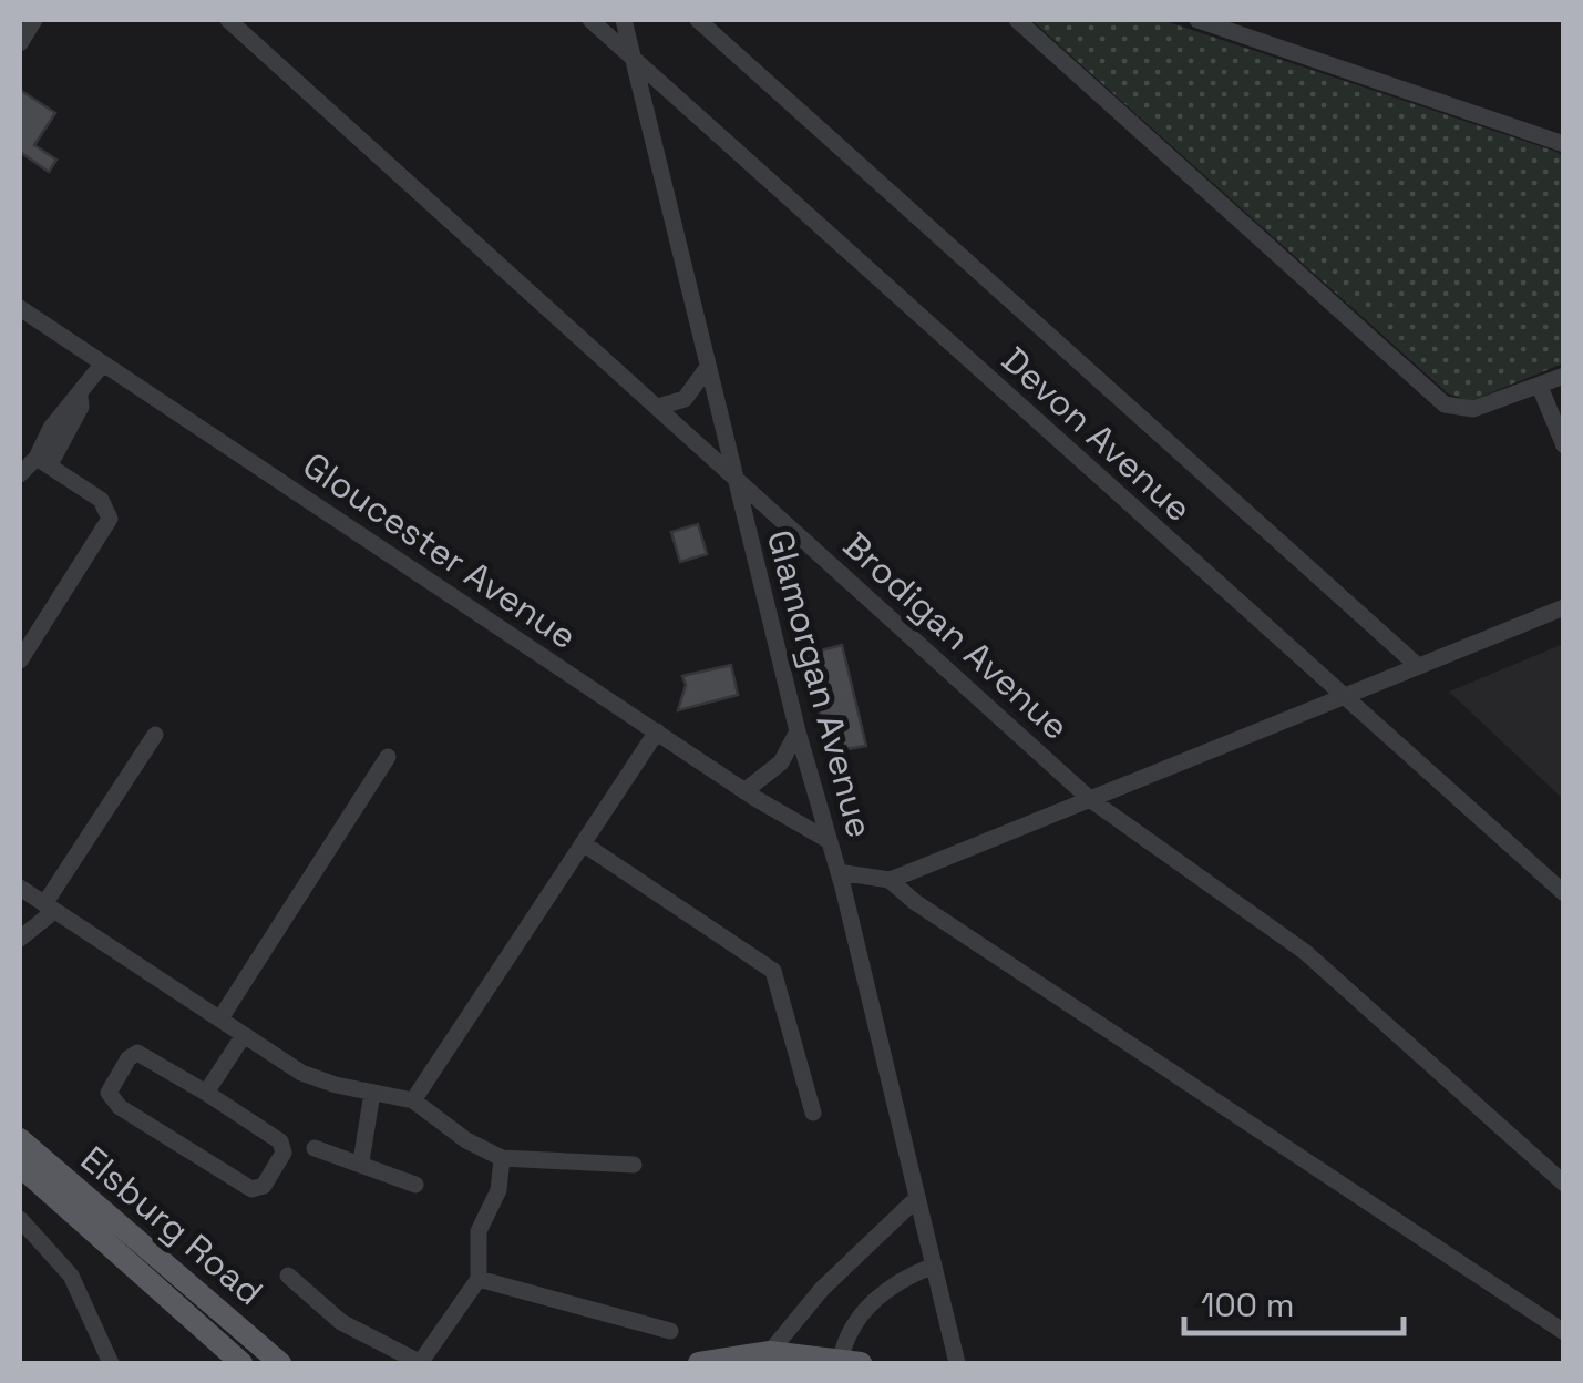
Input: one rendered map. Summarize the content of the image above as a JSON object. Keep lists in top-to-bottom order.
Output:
{
  "streets": {
    "main road": ["Elsburg Road"],
    "street": [
      "Devon Avenue",
      "Gloucester Avenue",
      "Brodigan Avenue",
      "Glamorgan Avenue"
    ]
  },
  "crossings": [
    ["Devon Avenue", "Glamorgan Avenue"],
    ["Gloucester Avenue", "Glamorgan Avenue"],
    ["Brodigan Avenue", "Glamorgan Avenue"]
  ],
  "scale_bar": "100 m"
}
